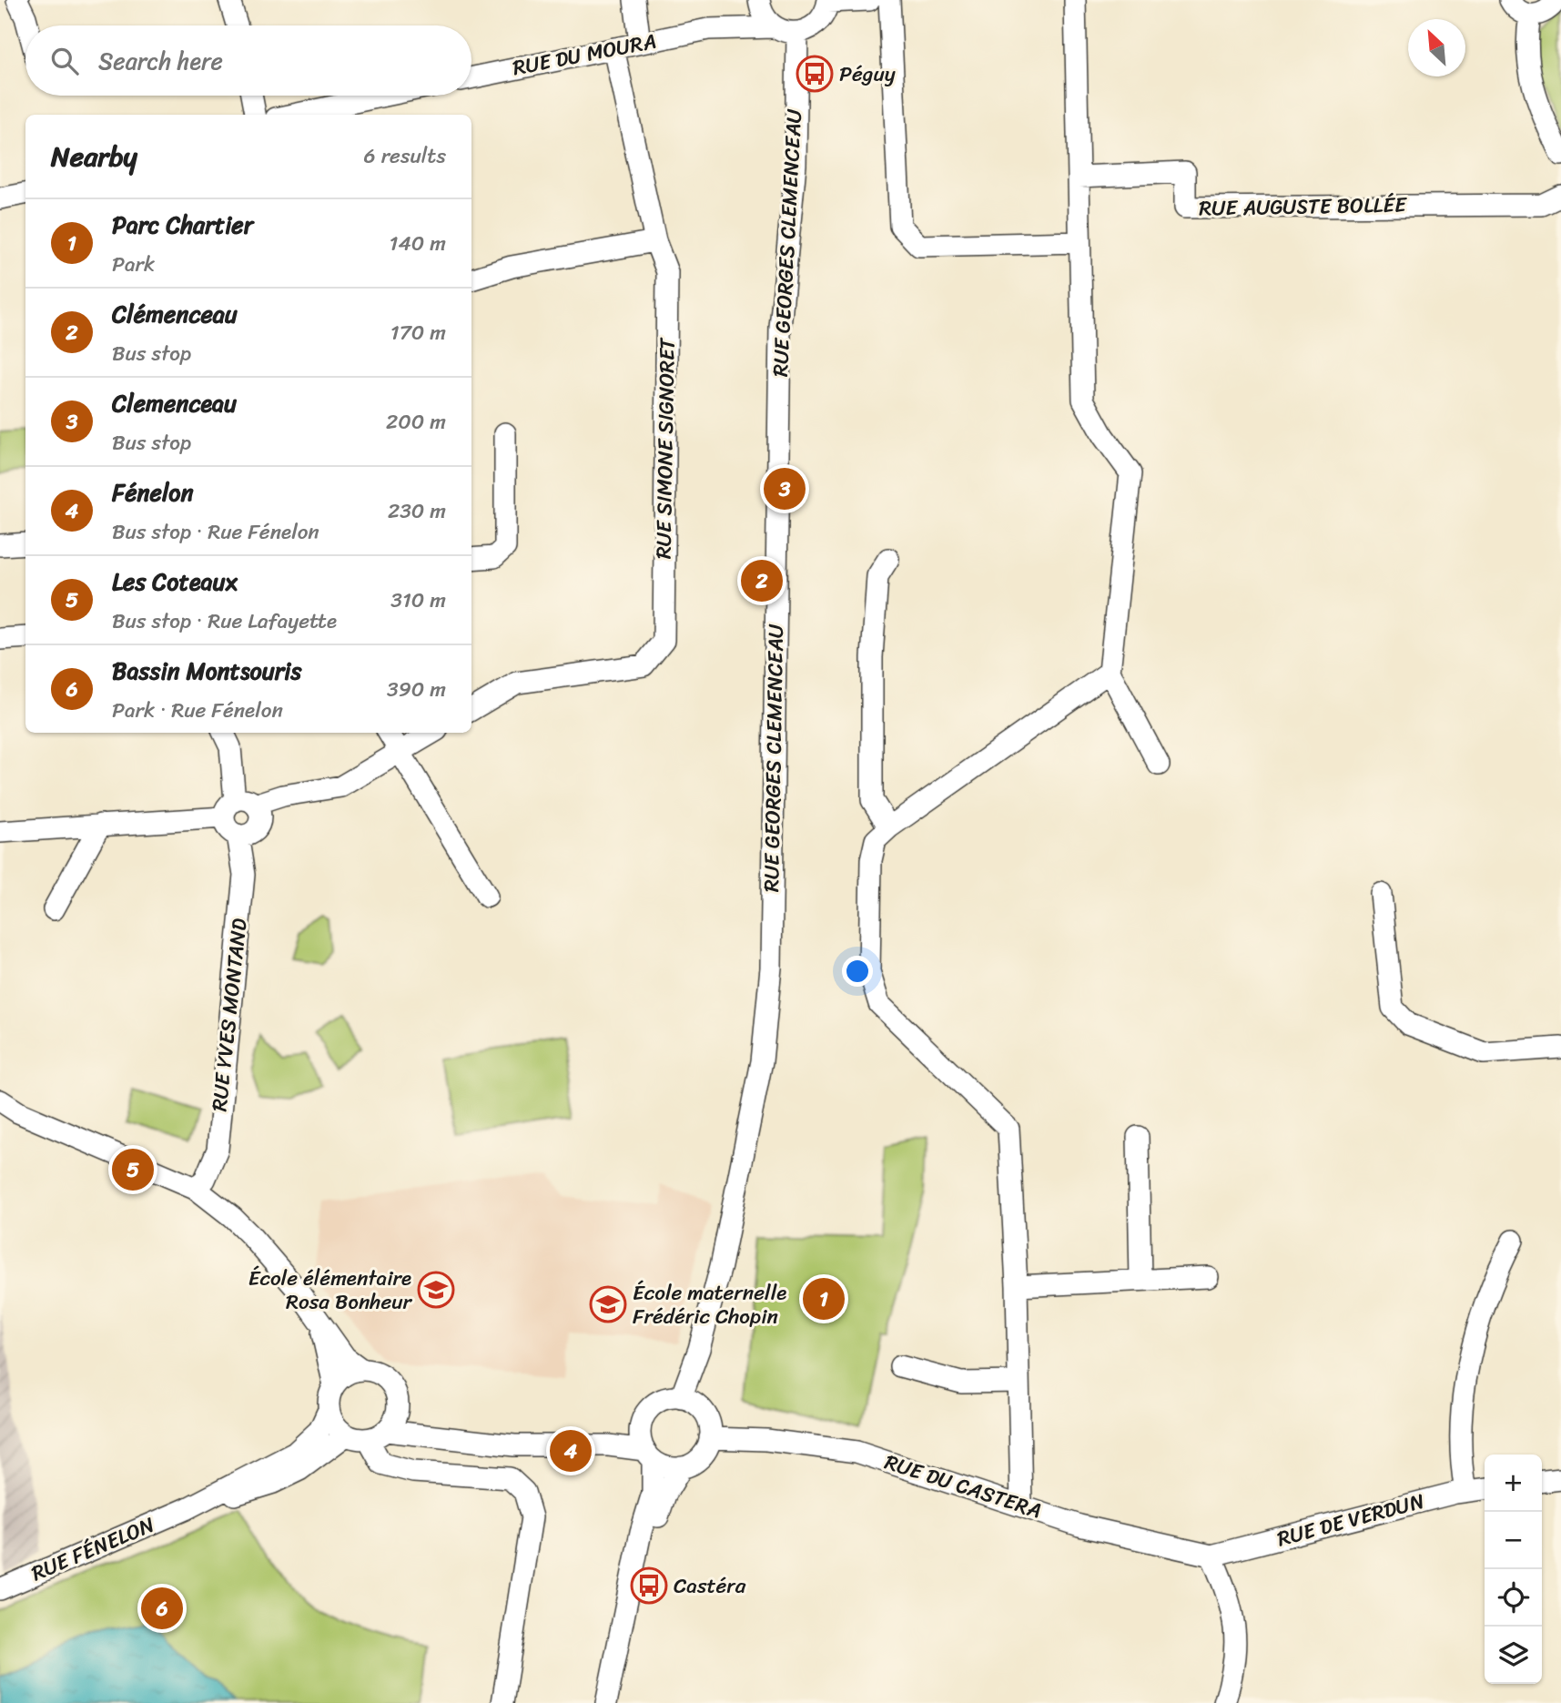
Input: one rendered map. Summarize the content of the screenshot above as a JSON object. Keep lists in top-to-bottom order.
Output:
{
  "streets": {
    "street": [
      "RUE DU MOURA",
      "RUE AUGUSTE BOLLÉE",
      "RUE GEORGES CLEMENCEAU",
      "RUE SIMONE SIGNORET",
      "RUE YVES MONTAND",
      "RUE DU CASTERA",
      "RUE DE VERDUN",
      "RUE FÉNELON"
    ]
  },
  "crossings": [
    ["RUE DU MOURA", "RUE GEORGES CLEMENCEAU"],
    ["RUE DU MOURA", "RUE SIMONE SIGNORET"],
    ["RUE GEORGES CLEMENCEAU", "RUE DU CASTERA"],
    ["RUE DU CASTERA", "RUE DE VERDUN"]
  ],
  "places": {
    "bus stop": ["Péguy", "Castéra"],
    "school or university": ["École élémentaire Rosa Bonheur", "École maternelle Frédéric Chopin"]
  },
  "north": "top left",
  "page": {
    "search": "Search here",
    "heading": ["Nearby", "6 results"],
    "list": [
      {
        "mark": "1",
        "name": "Parc Chartier",
        "note": "Park",
        "value": "140 m"
      },
      {
        "mark": "2",
        "name": "Clémenceau",
        "note": "Bus stop",
        "value": "170 m"
      },
      {
        "mark": "3",
        "name": "Clemenceau",
        "note": "Bus stop",
        "value": "200 m"
      },
      {
        "mark": "4",
        "name": "Fénelon",
        "note": "Bus stop · Rue Fénelon",
        "value": "230 m"
      },
      {
        "mark": "5",
        "name": "Les Coteaux",
        "note": "Bus stop · Rue Lafayette",
        "value": "310 m"
      },
      {
        "mark": "6",
        "name": "Bassin Montsouris",
        "note": "Park · Rue Fénelon",
        "value": "390 m"
      }
    ],
    "pins": [
      "3",
      "2",
      "5",
      "1",
      "4",
      "6"
    ],
    "map_buttons": ["+", "−"]
  }
}
